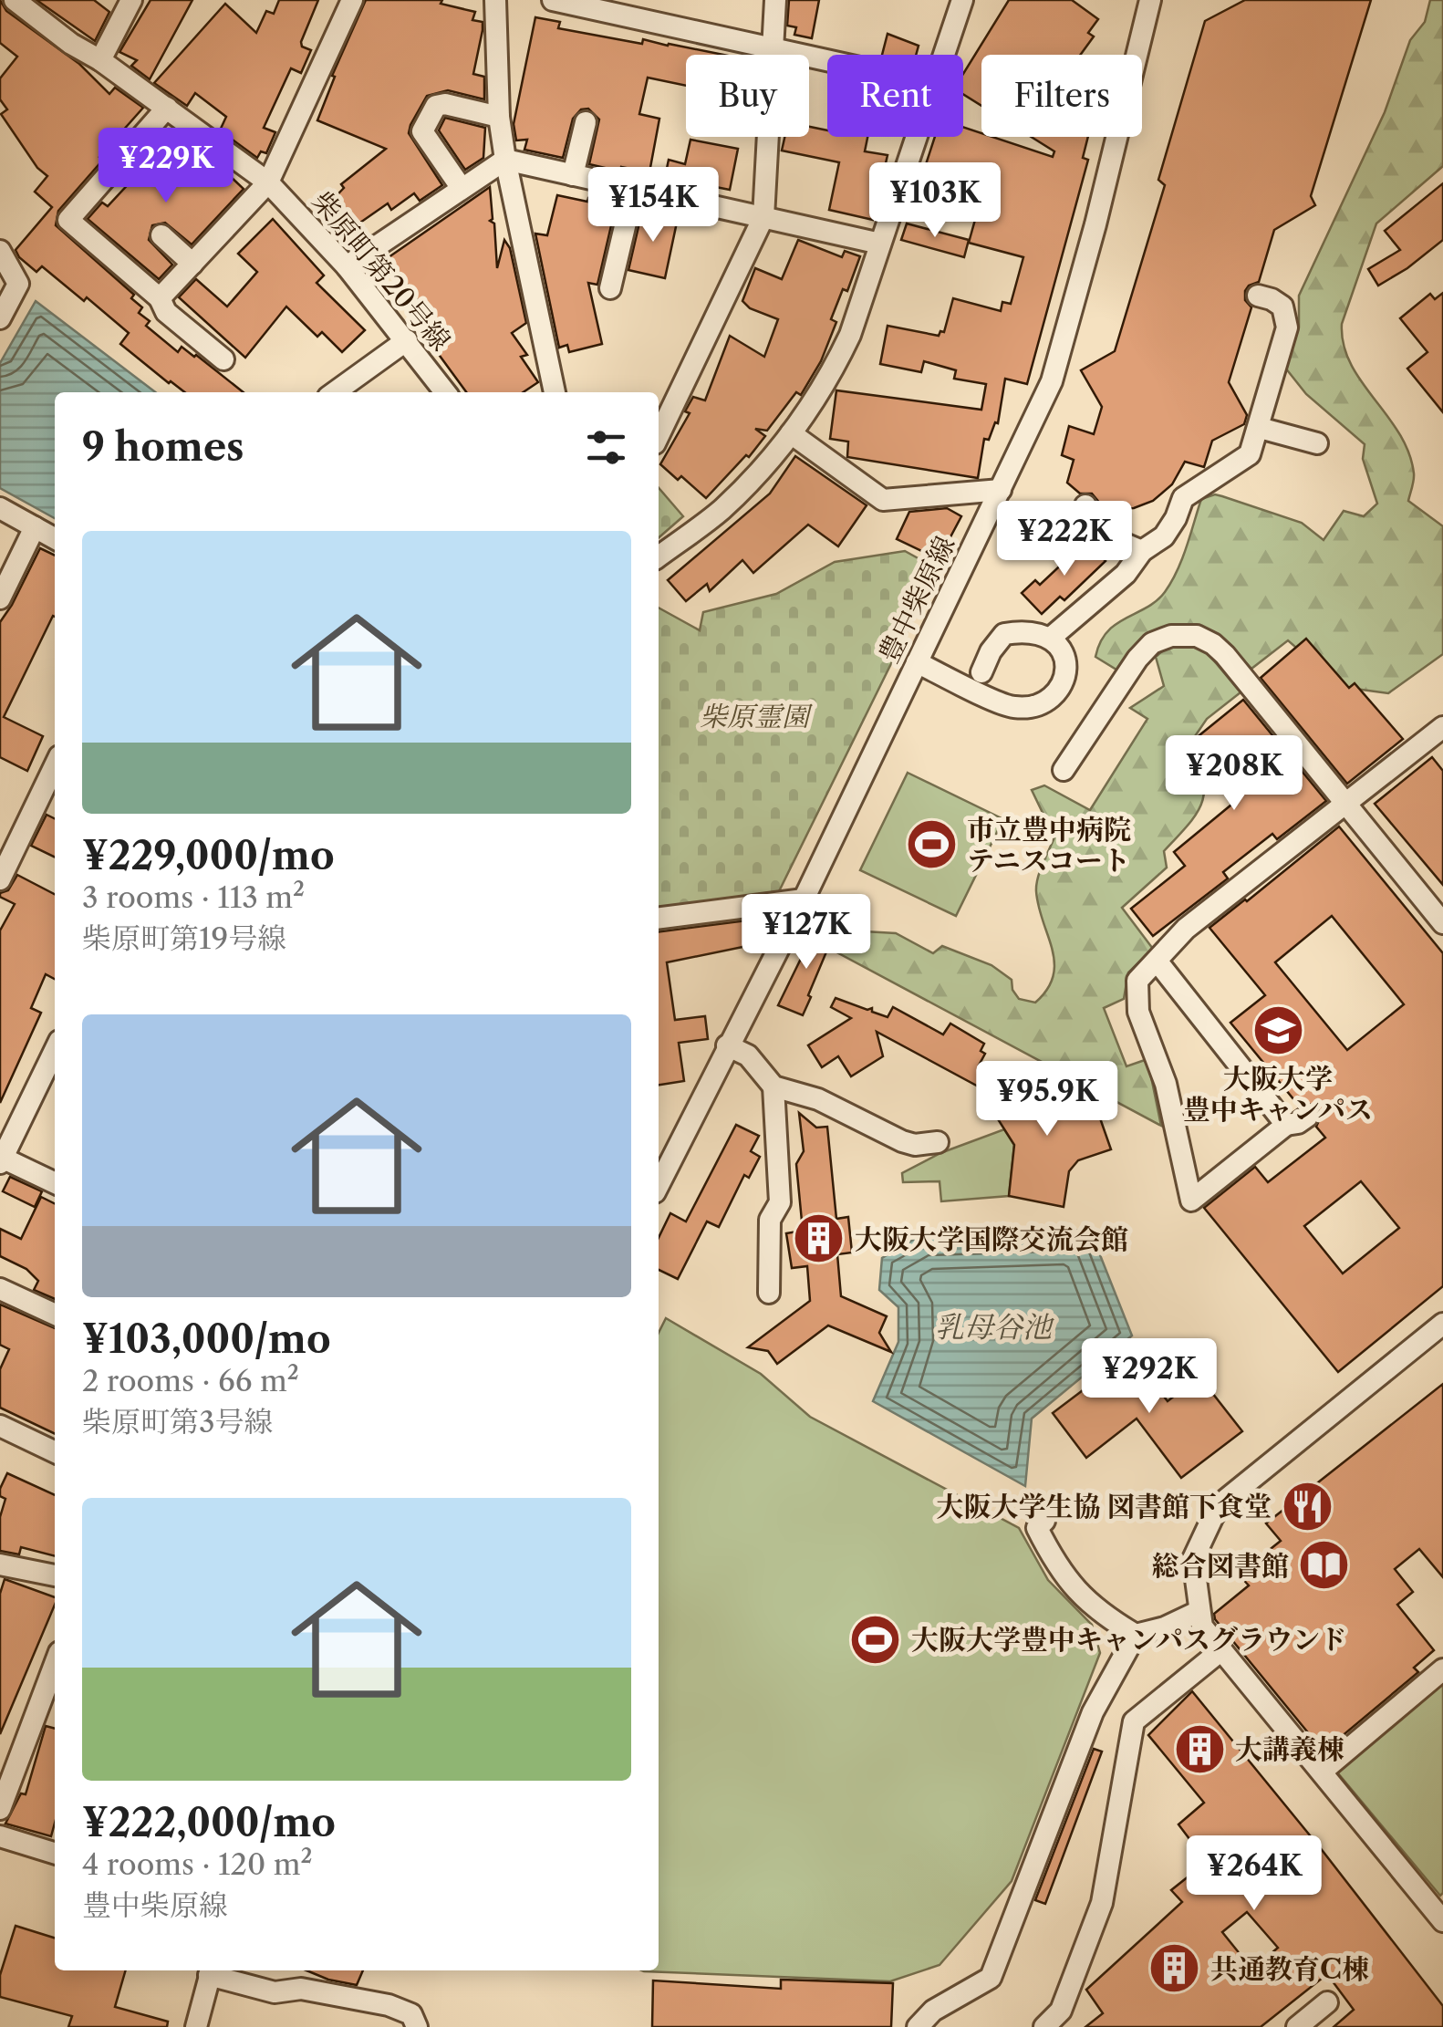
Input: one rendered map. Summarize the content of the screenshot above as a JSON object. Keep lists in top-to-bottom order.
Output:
{
  "streets": {
    "street": ["柴原町第20号線", "豊中柴原線"]
  },
  "water": ["乳母谷池"],
  "parks": ["柴原霊園"],
  "places": {
    "sports": ["市立豊中病院 テニスコート", "大阪大学豊中キャンパスグラウンド"],
    "school or university": ["大阪大学 豊中キャンパス"],
    "building": ["大阪大学国際交流会館", "大講義棟", "共通教育C棟"],
    "restaurant": ["大阪大学生協 図書館下食堂"],
    "library": ["総合図書館"]
  },
  "page": {
    "chip": ["Buy", "Rent", "Filters"],
    "price": [
      "¥229K",
      "¥103K",
      "¥154K",
      "¥222K",
      "¥208K",
      "¥127K",
      "¥95.9K",
      "¥292K",
      "¥264K"
    ],
    "heading": "9 homes",
    "list": [
      {
        "name": "¥229,000/mo",
        "note": "3 rooms · 113 m² · 柴原町第19号線"
      },
      {
        "name": "¥103,000/mo",
        "note": "2 rooms · 66 m² · 柴原町第3号線"
      },
      {
        "name": "¥222,000/mo",
        "note": "4 rooms · 120 m² · 豊中柴原線"
      }
    ]
  }
}
